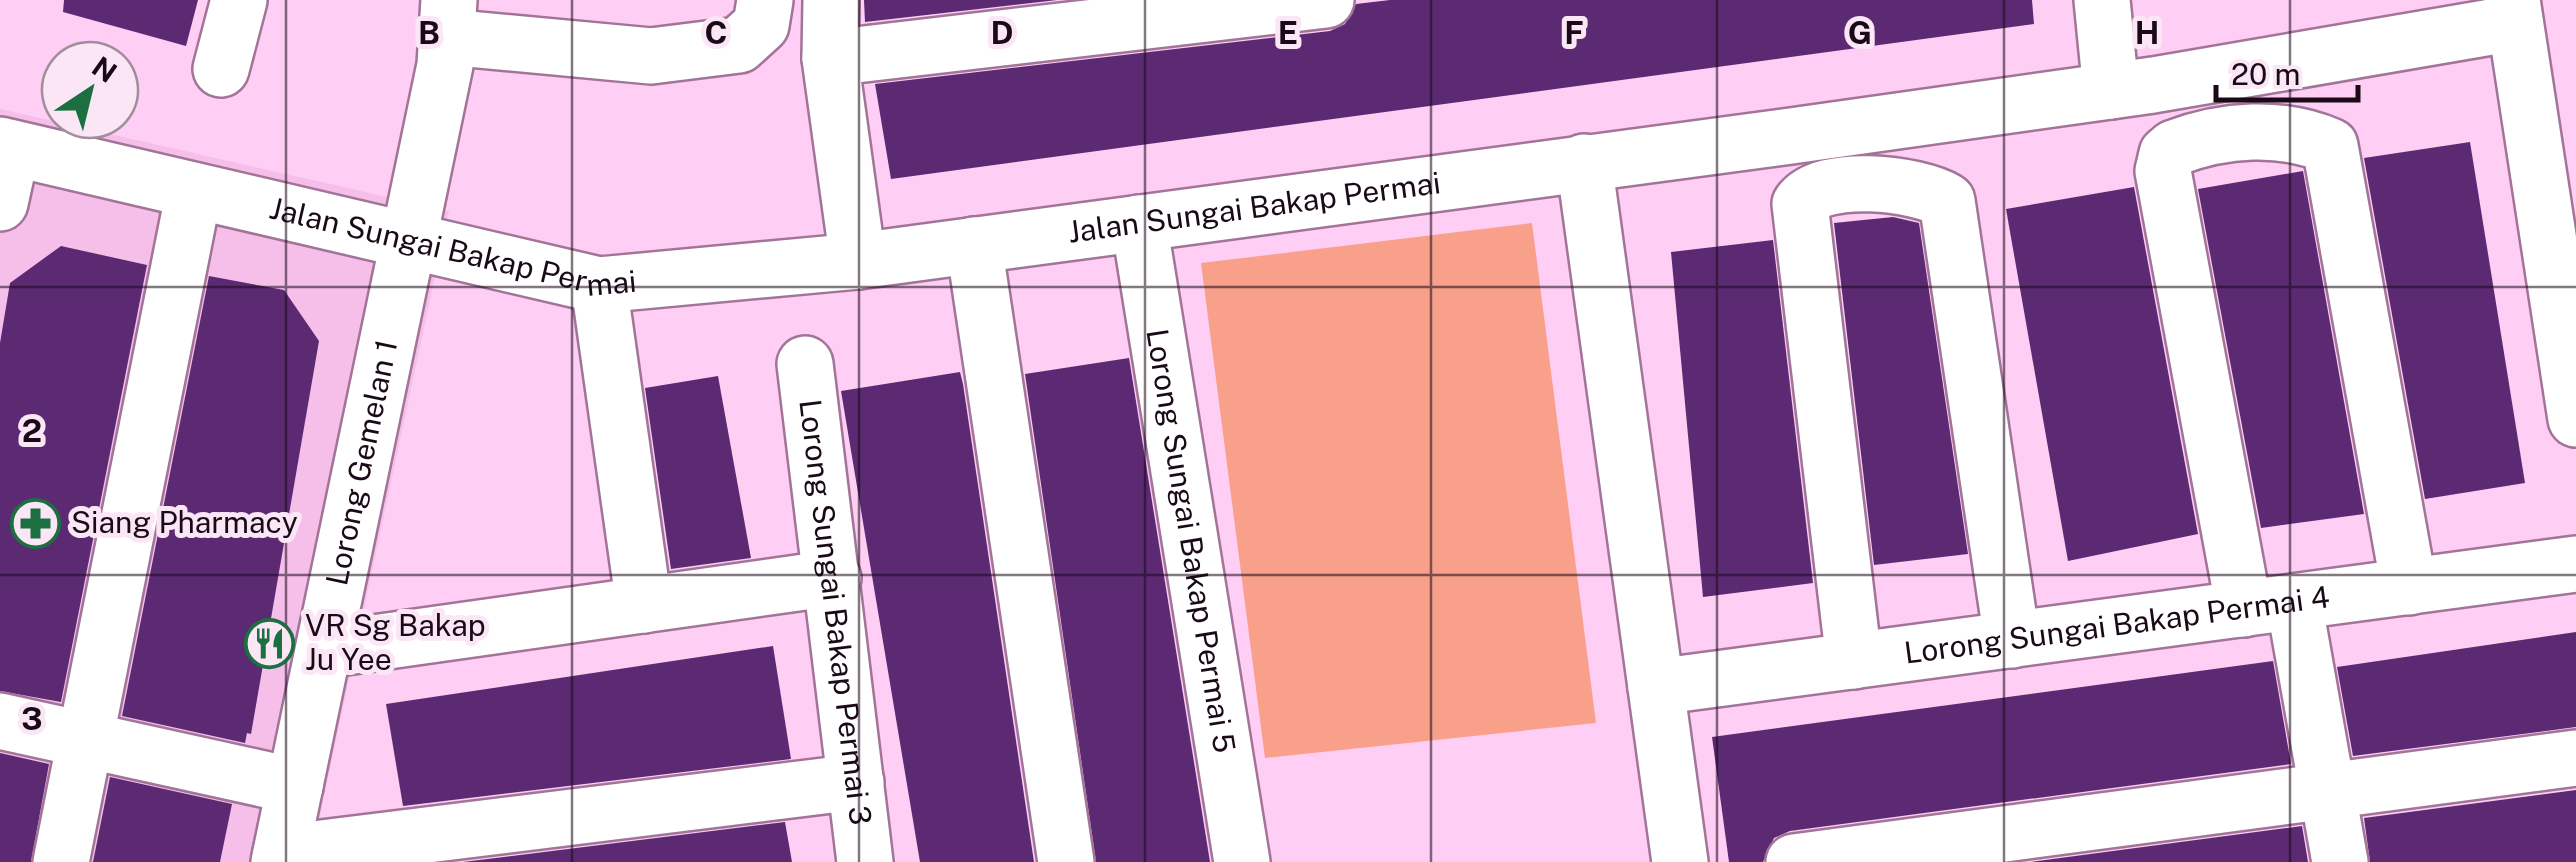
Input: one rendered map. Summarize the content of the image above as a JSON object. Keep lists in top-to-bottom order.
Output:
{
  "streets": {
    "street": [
      "Jalan Sungai Bakap Permai",
      "Lorong Gemelan 1",
      "Lorong Sungai Bakap Permai 5",
      "Lorong Sungai Bakap Permai 3",
      "Lorong Sungai Bakap Permai 4"
    ]
  },
  "crossings": [
    ["Jalan Sungai Bakap Permai", "Lorong Gemelan 1"],
    ["Jalan Sungai Bakap Permai", "Lorong Sungai Bakap Permai 5"]
  ],
  "places": {
    "pharmacy": ["Siang Pharmacy"],
    "restaurant": ["VR Sg Bakap Ju Yee"]
  },
  "scale_bar": "20 m",
  "north": "top right",
  "grid": {
    "columns": [
      "B",
      "C",
      "D",
      "E",
      "F",
      "G",
      "H"
    ],
    "rows": ["2", "3"]
  }
}
